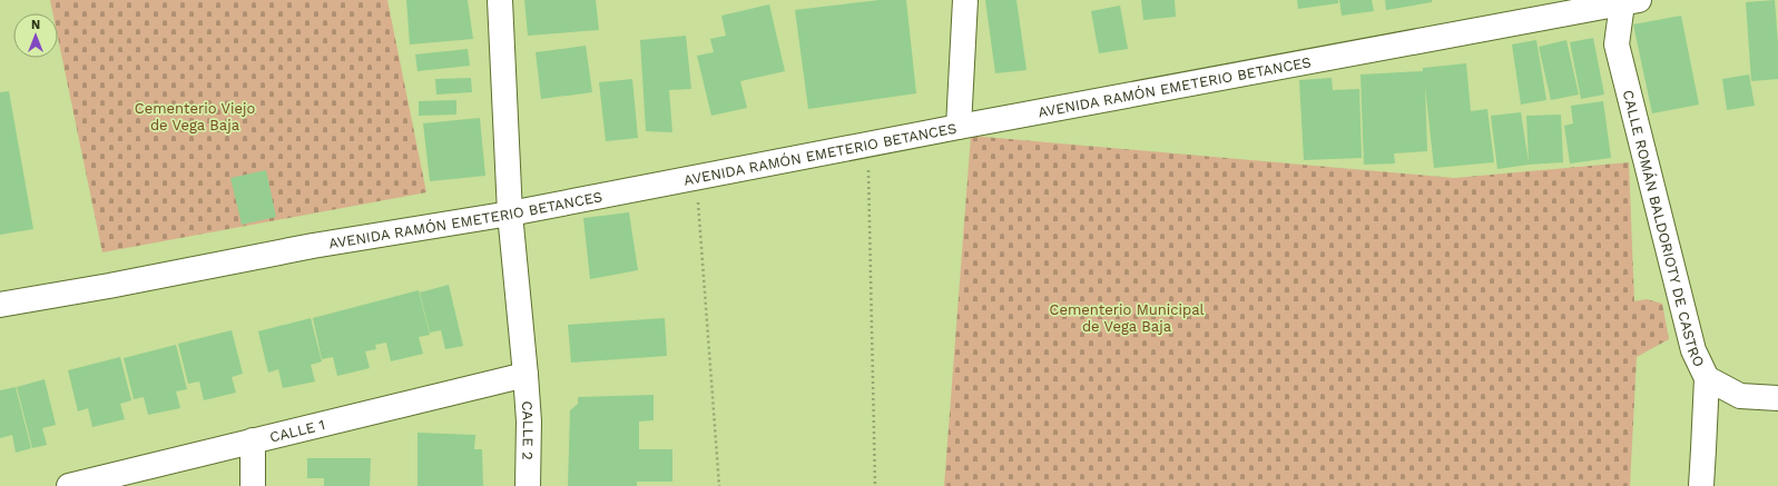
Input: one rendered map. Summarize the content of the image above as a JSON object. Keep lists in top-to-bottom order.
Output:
{
  "streets": {
    "street": [
      "AVENIDA RAMÓN EMETERIO BETANCES",
      "CALLE ROMÁN BALDORIOTY DE CASTRO",
      "CALLE 1",
      "CALLE 2"
    ]
  },
  "crossings": [
    ["AVENIDA RAMÓN EMETERIO BETANCES", "CALLE ROMÁN BALDORIOTY DE CASTRO"],
    ["AVENIDA RAMÓN EMETERIO BETANCES", "CALLE 2"],
    ["CALLE 1", "CALLE 2"]
  ],
  "parks": ["Cementerio Viejo de Vega Baja", "Cementerio Municipal de Vega Baja"],
  "north": "top"
}
